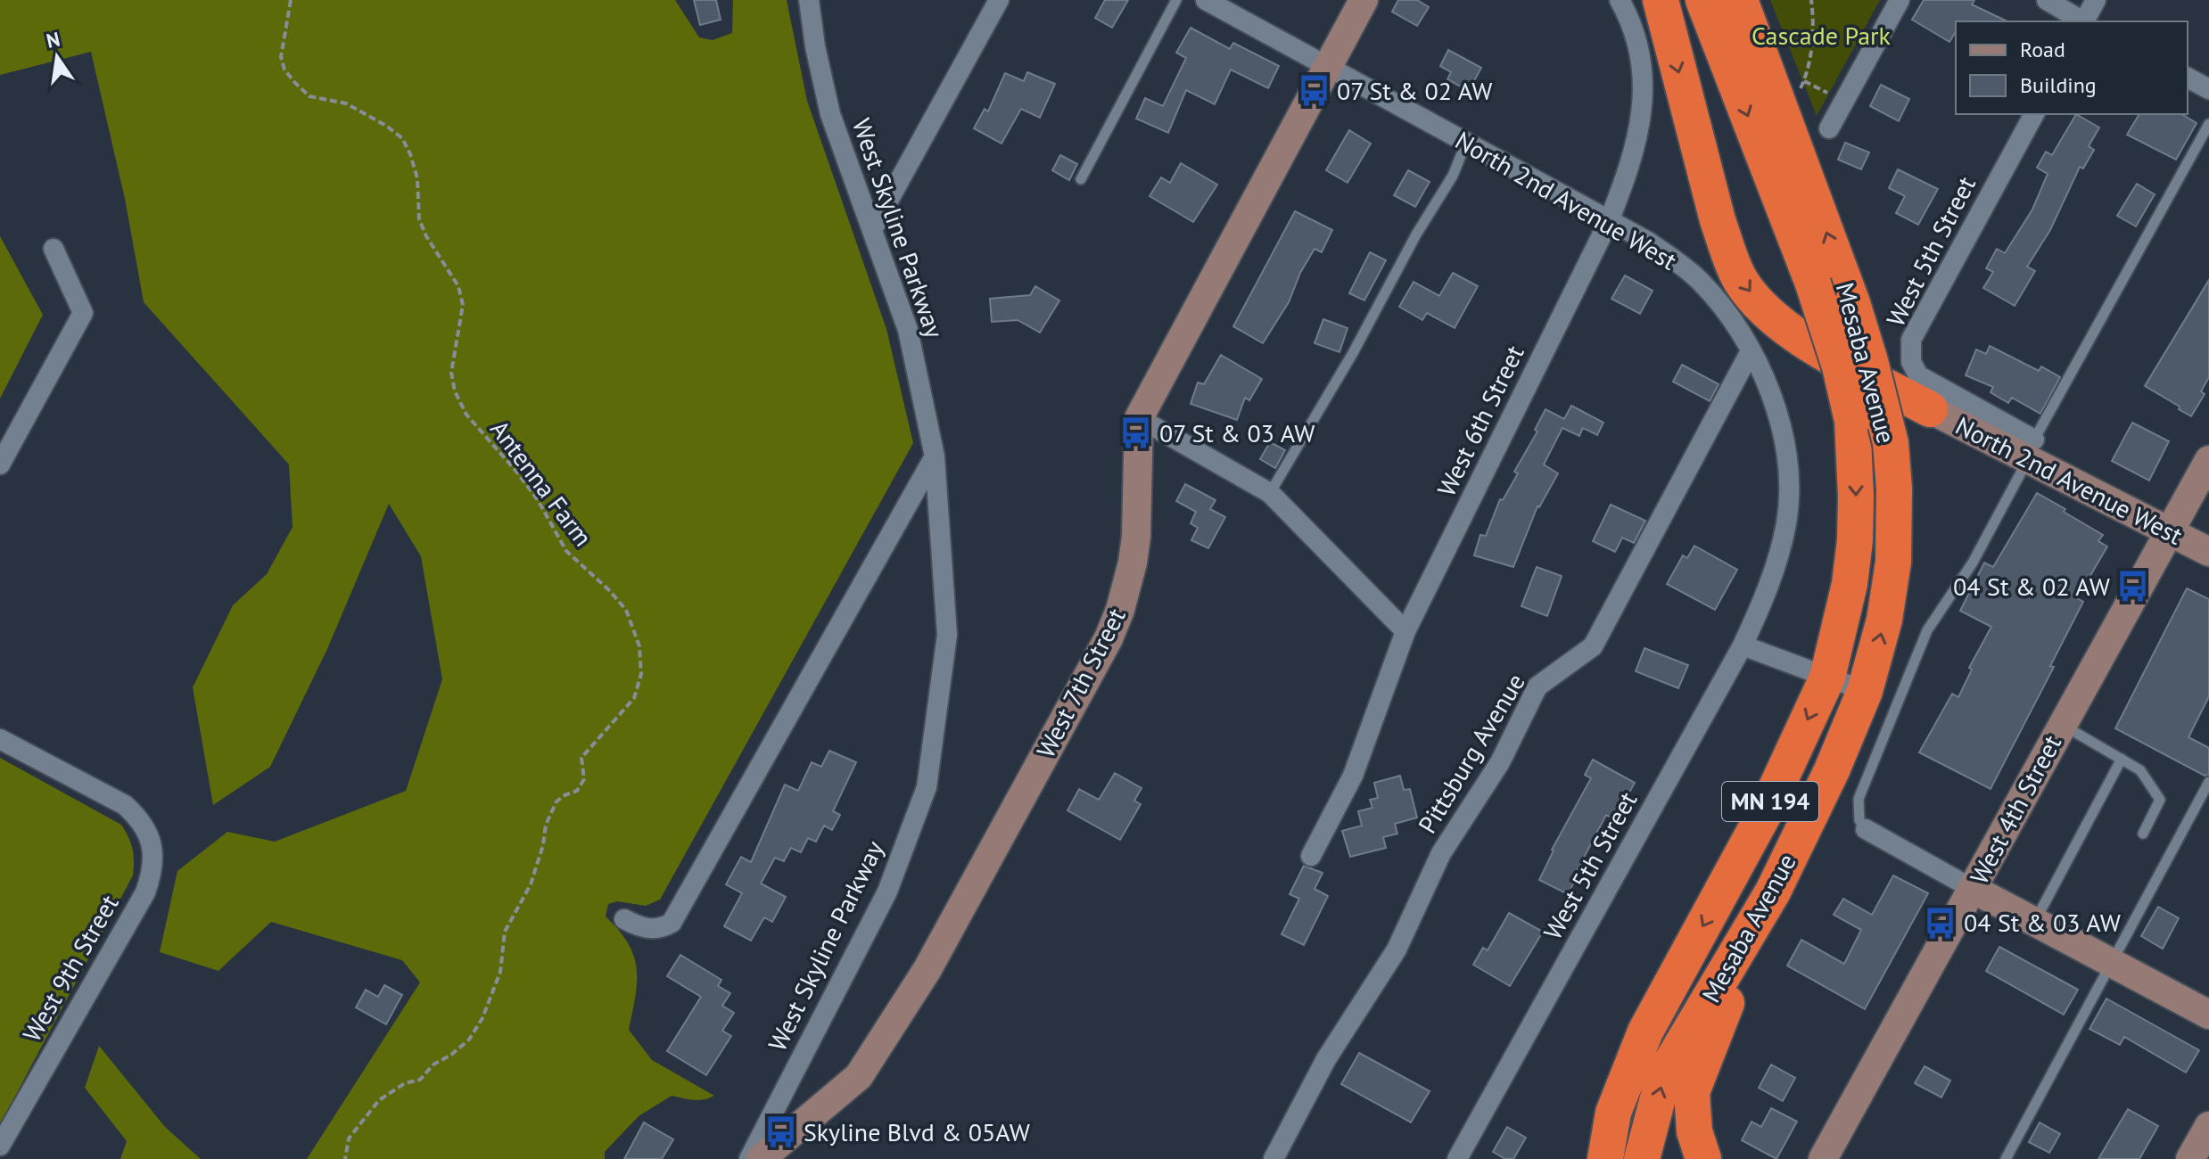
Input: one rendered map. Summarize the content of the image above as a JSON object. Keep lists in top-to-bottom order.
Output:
{
  "streets": {
    "highway": ["Mesaba Avenue", "MN 194"],
    "street": [
      "North 2nd Avenue West",
      "West Skyline Parkway",
      "West 5th Street",
      "West 6th Street",
      "West 7th Street",
      "Pittsburg Avenue",
      "West 4th Street",
      "West 9th Street"
    ],
    "path": ["Antenna Farm"]
  },
  "crossings": [
    ["North 2nd Avenue West", "West 5th Street"],
    ["North 2nd Avenue West", "West 6th Street"],
    ["North 2nd Avenue West", "West 7th Street"],
    ["North 2nd Avenue West", "Pittsburg Avenue"],
    ["North 2nd Avenue West", "West 4th Street"]
  ],
  "parks": ["Cascade Park"],
  "places": {
    "bus stop": [
      "07 St & 02 AW",
      "07 St & 03 AW",
      "04 St & 02 AW",
      "04 St & 03 AW",
      "Skyline Blvd & 05AW"
    ]
  },
  "legend": ["Road", "Building"],
  "north": "top"
}
